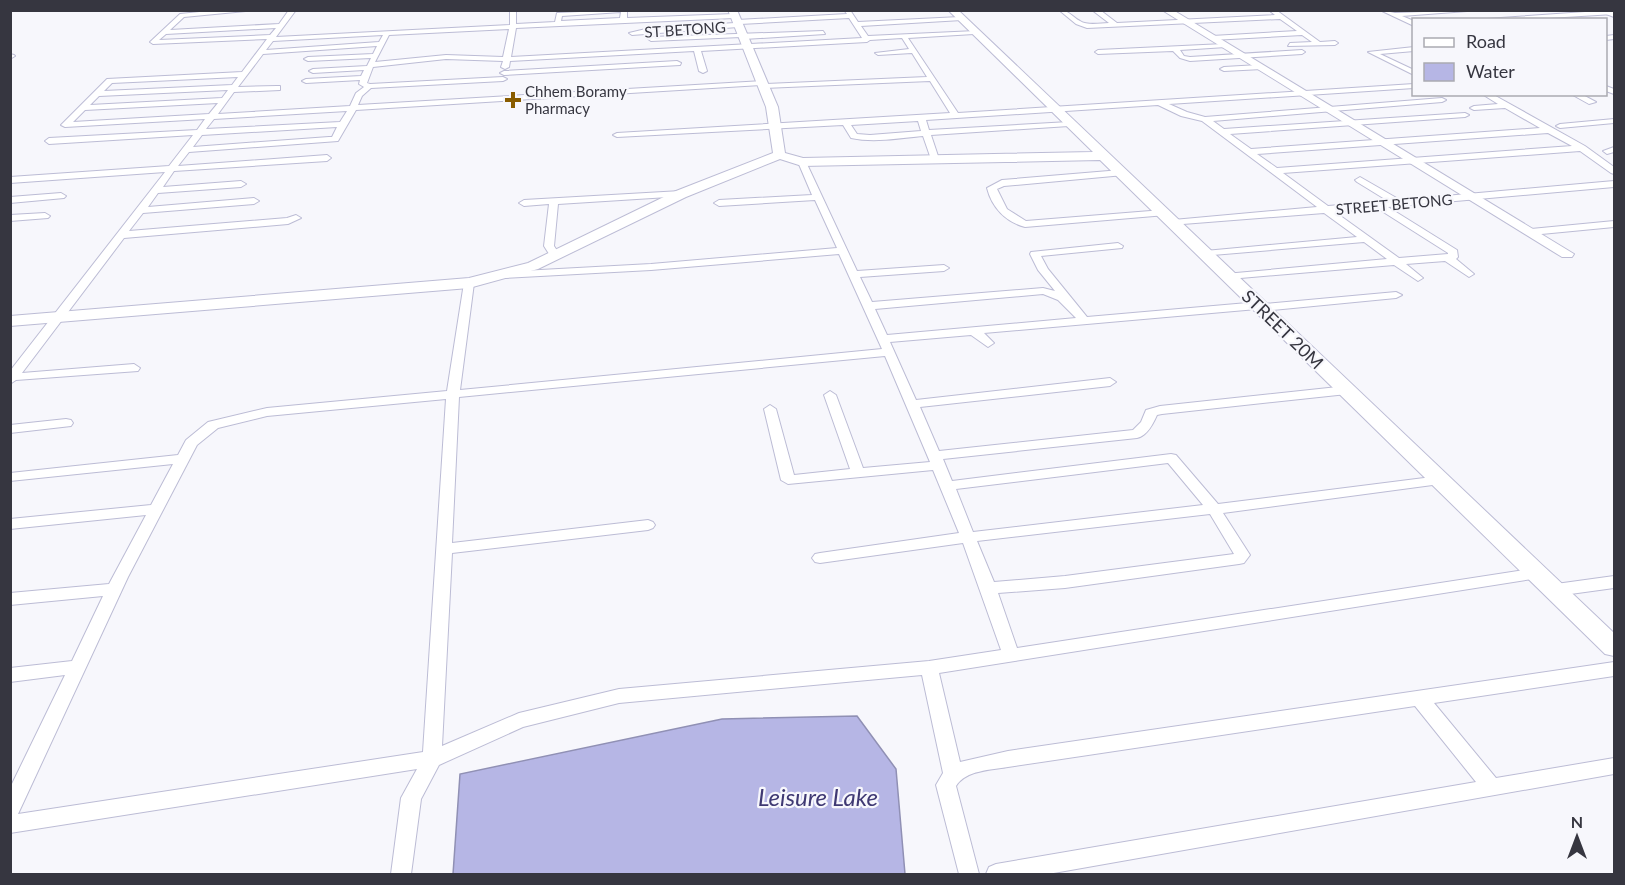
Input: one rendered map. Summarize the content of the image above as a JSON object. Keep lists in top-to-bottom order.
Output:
{
  "streets": {
    "street": ["ST BETONG", "STREET BETONG", "STREET 20M"]
  },
  "crossings": [
    ["STREET BETONG", "STREET 20M"]
  ],
  "water": ["Leisure Lake"],
  "places": {
    "health": ["Chhem Boramy Pharmacy"]
  },
  "legend": ["Road", "Water"],
  "north": "top"
}
